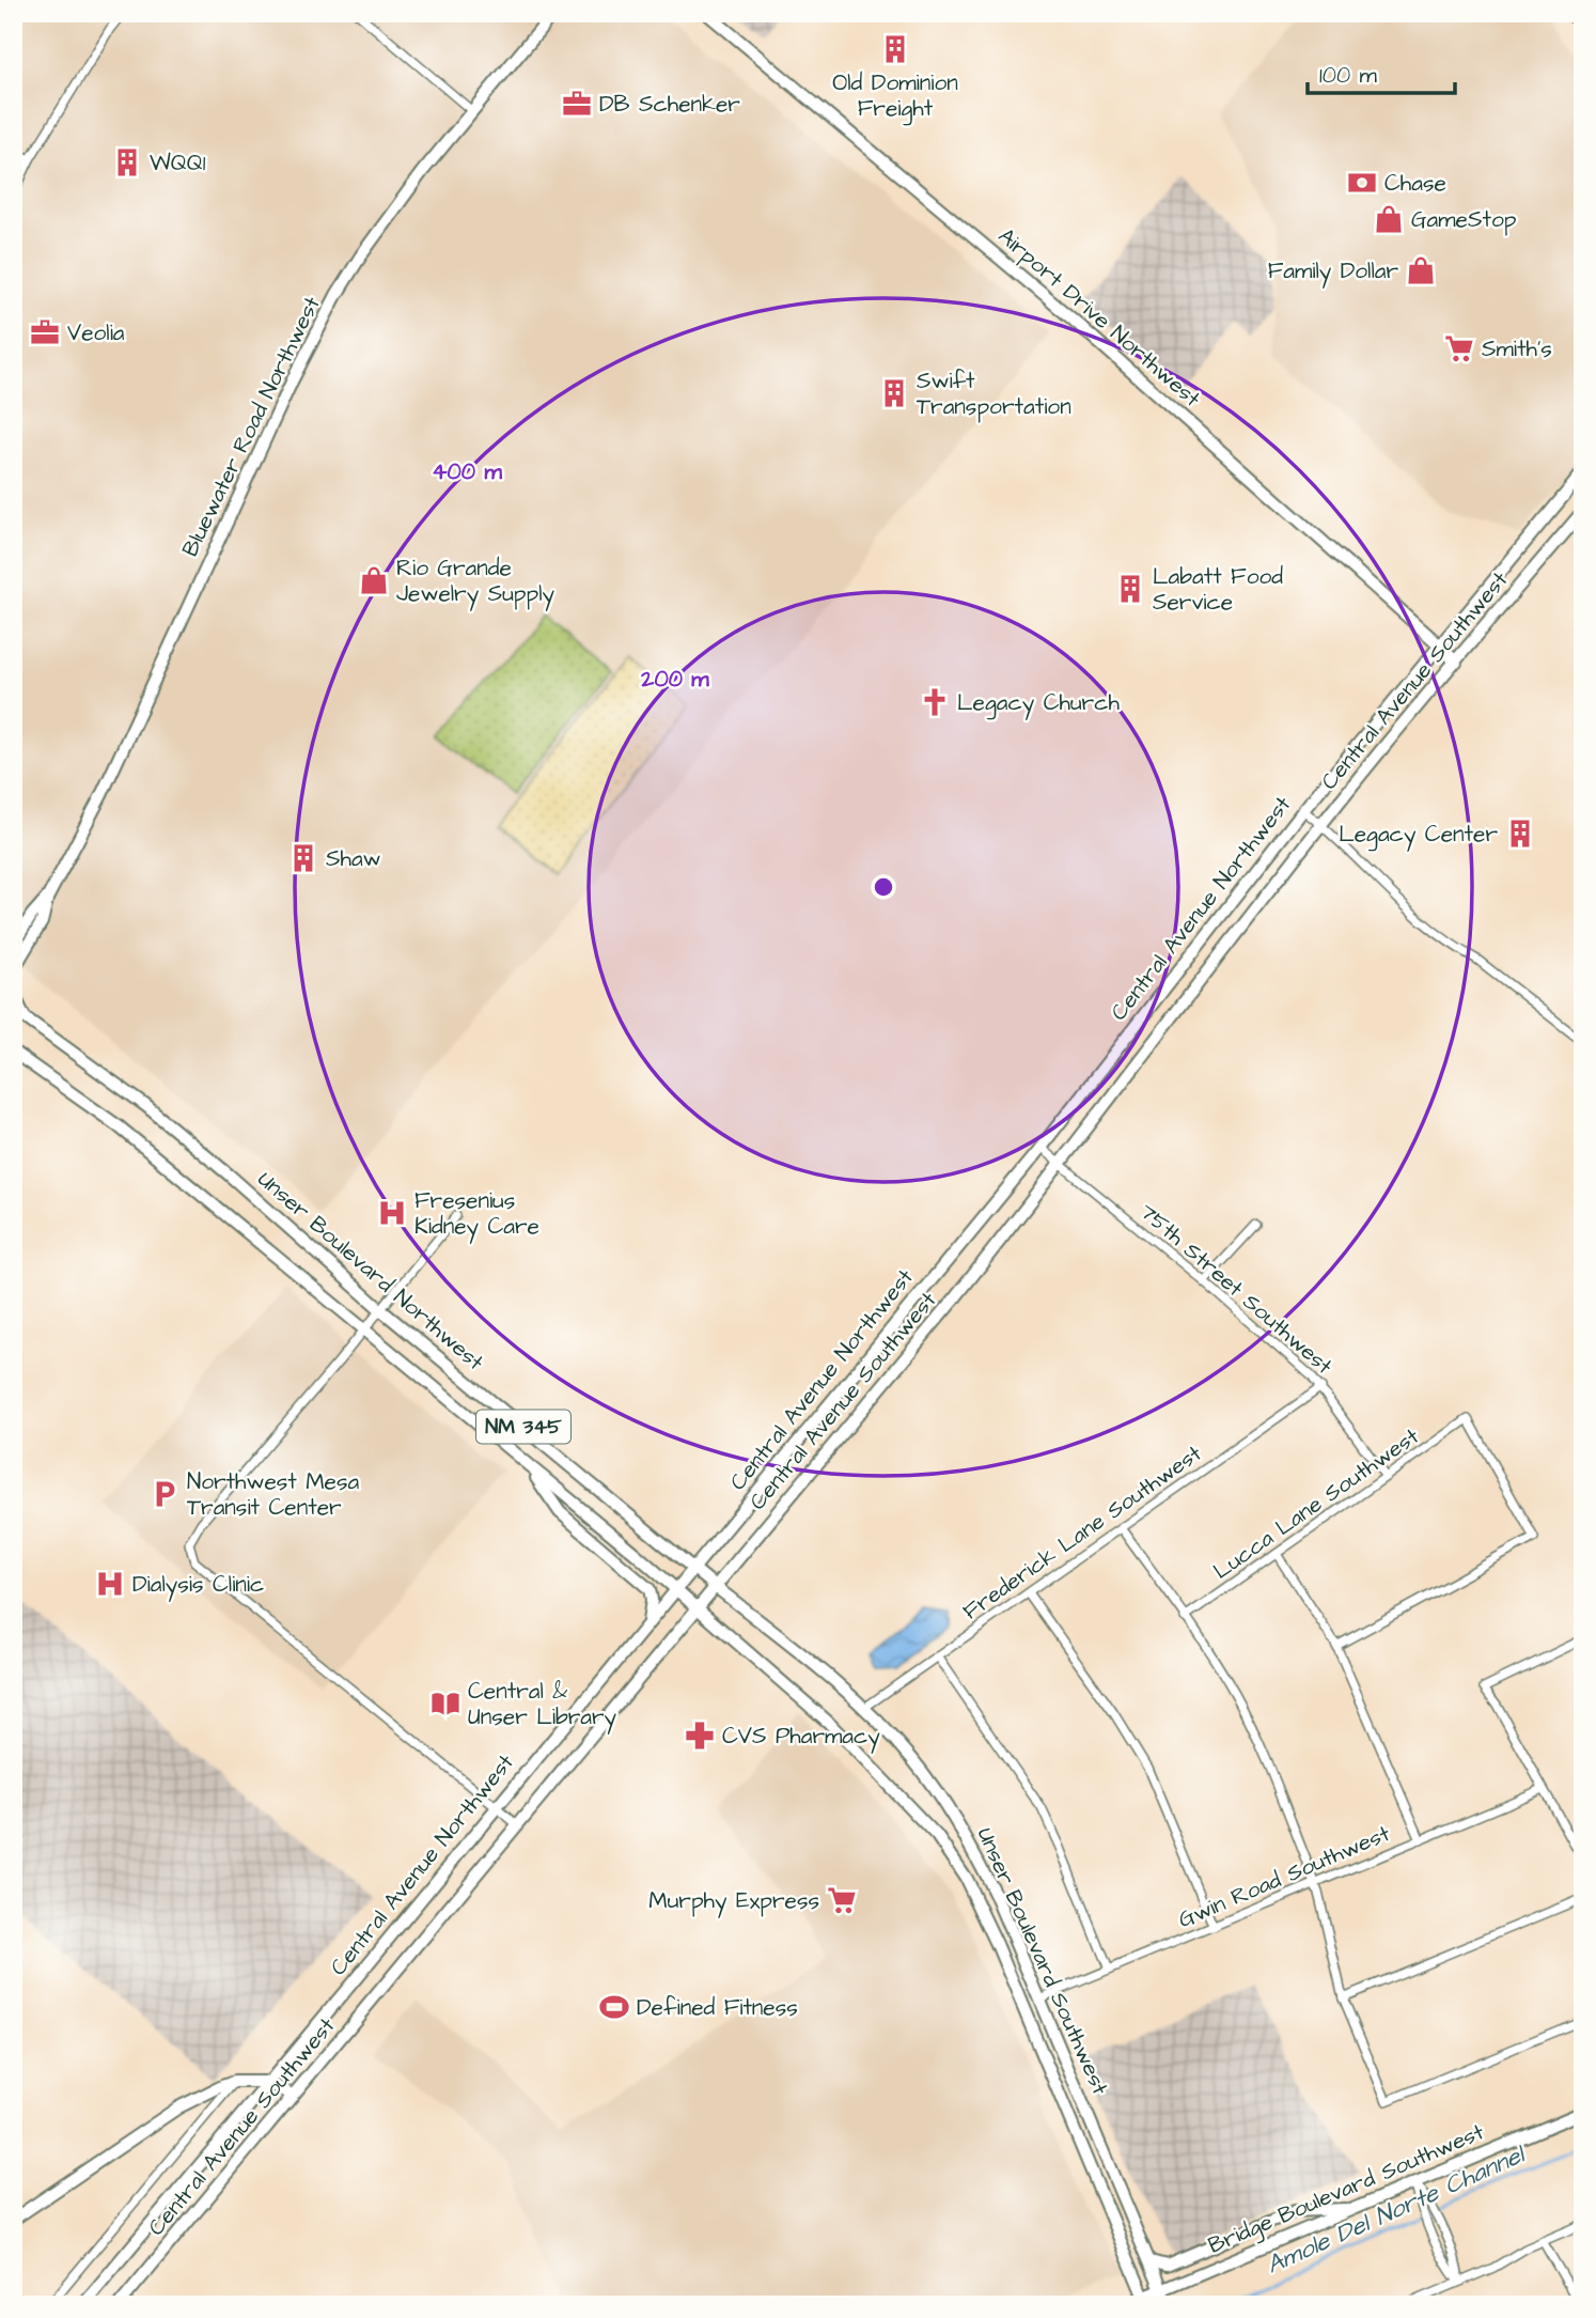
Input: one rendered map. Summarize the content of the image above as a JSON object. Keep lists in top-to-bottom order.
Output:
{
  "streets": {
    "main road": [
      "Airport Drive Northwest",
      "Bluewater Road Northwest",
      "Central Avenue Southwest",
      "Central Avenue Northwest",
      "Unser Boulevard Northwest",
      "NM 345",
      "Unser Boulevard Southwest",
      "Bridge Boulevard Southwest"
    ],
    "street": [
      "75th Street Southwest",
      "Lucca Lane Southwest",
      "Frederick Lane Southwest",
      "Gwin Road Southwest"
    ]
  },
  "crossings": [
    ["Airport Drive Northwest", "Central Avenue Southwest"],
    ["Airport Drive Northwest", "Central Avenue Northwest"],
    ["Central Avenue Southwest", "75th Street Southwest"],
    ["Central Avenue Southwest", "NM 345"],
    ["Central Avenue Southwest", "Unser Boulevard Southwest"],
    ["Central Avenue Northwest", "Unser Boulevard Northwest"],
    ["Central Avenue Northwest", "75th Street Southwest"],
    ["Central Avenue Northwest", "NM 345"],
    ["Unser Boulevard Northwest", "NM 345"],
    ["75th Street Southwest", "Lucca Lane Southwest"],
    ["75th Street Southwest", "Frederick Lane Southwest"],
    ["NM 345", "Unser Boulevard Southwest"],
    ["Frederick Lane Southwest", "Unser Boulevard Southwest"],
    ["Gwin Road Southwest", "Unser Boulevard Southwest"],
    ["Unser Boulevard Southwest", "Bridge Boulevard Southwest"]
  ],
  "water": ["Amole Del Norte Channel"],
  "places": {
    "building": [
      "Old Dominion Freight",
      "WQQ1",
      "Swift Transportation",
      "Labatt Food Service",
      "Legacy Center",
      "Shaw"
    ],
    "office": ["DB Schenker", "Veolia"],
    "bank": ["Chase"],
    "shop": ["GameStop", "Family Dollar", "Rio Grande Jewelry Supply"],
    "supermarket": ["Smith's", "Murphy Express"],
    "church": ["Legacy Church"],
    "hospital": ["Fresenius Kidney Care", "Dialysis Clinic"],
    "parking": ["Northwest Mesa Transit Center"],
    "library": ["Central & Unser Library"],
    "pharmacy": ["CVS Pharmacy"],
    "sports": ["Defined Fitness"]
  },
  "scale_bar": "100 m",
  "rings": ["400 m", "200 m"]
}
